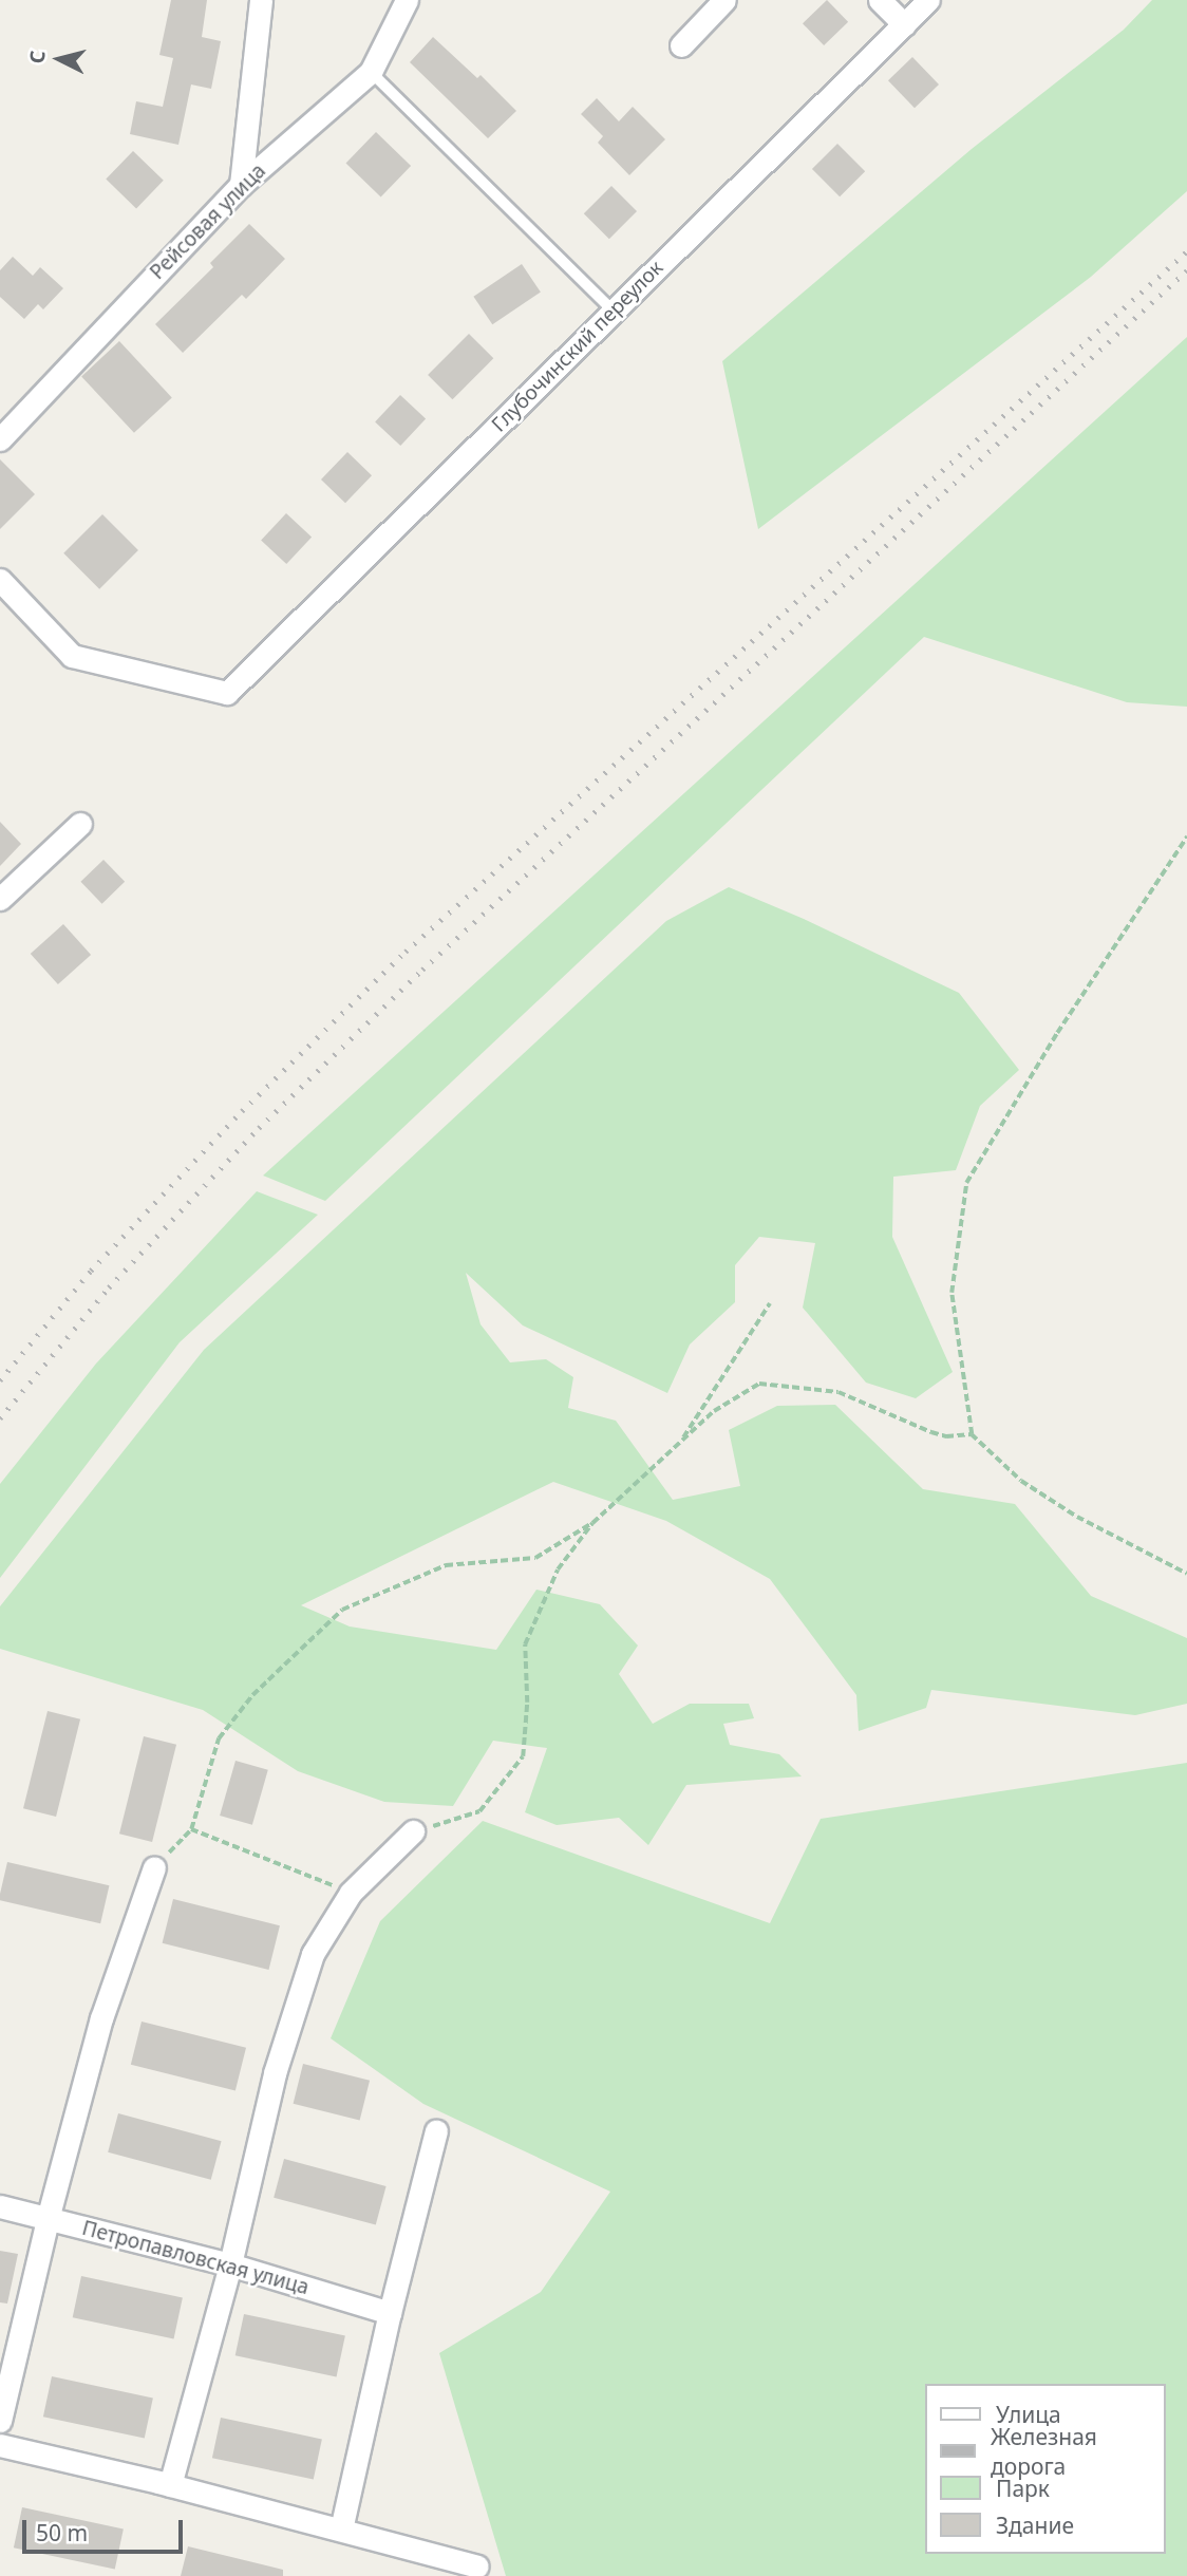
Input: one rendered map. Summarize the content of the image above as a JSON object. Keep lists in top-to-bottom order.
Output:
{
  "streets": {
    "street": ["Рейсовая улица", "Глубочинский переулок", "Петропавловская улица"]
  },
  "legend": [
    "Улица",
    "Железная дорога",
    "Парк",
    "Здание"
  ],
  "scale_bar": "50 m",
  "north": "left"
}
